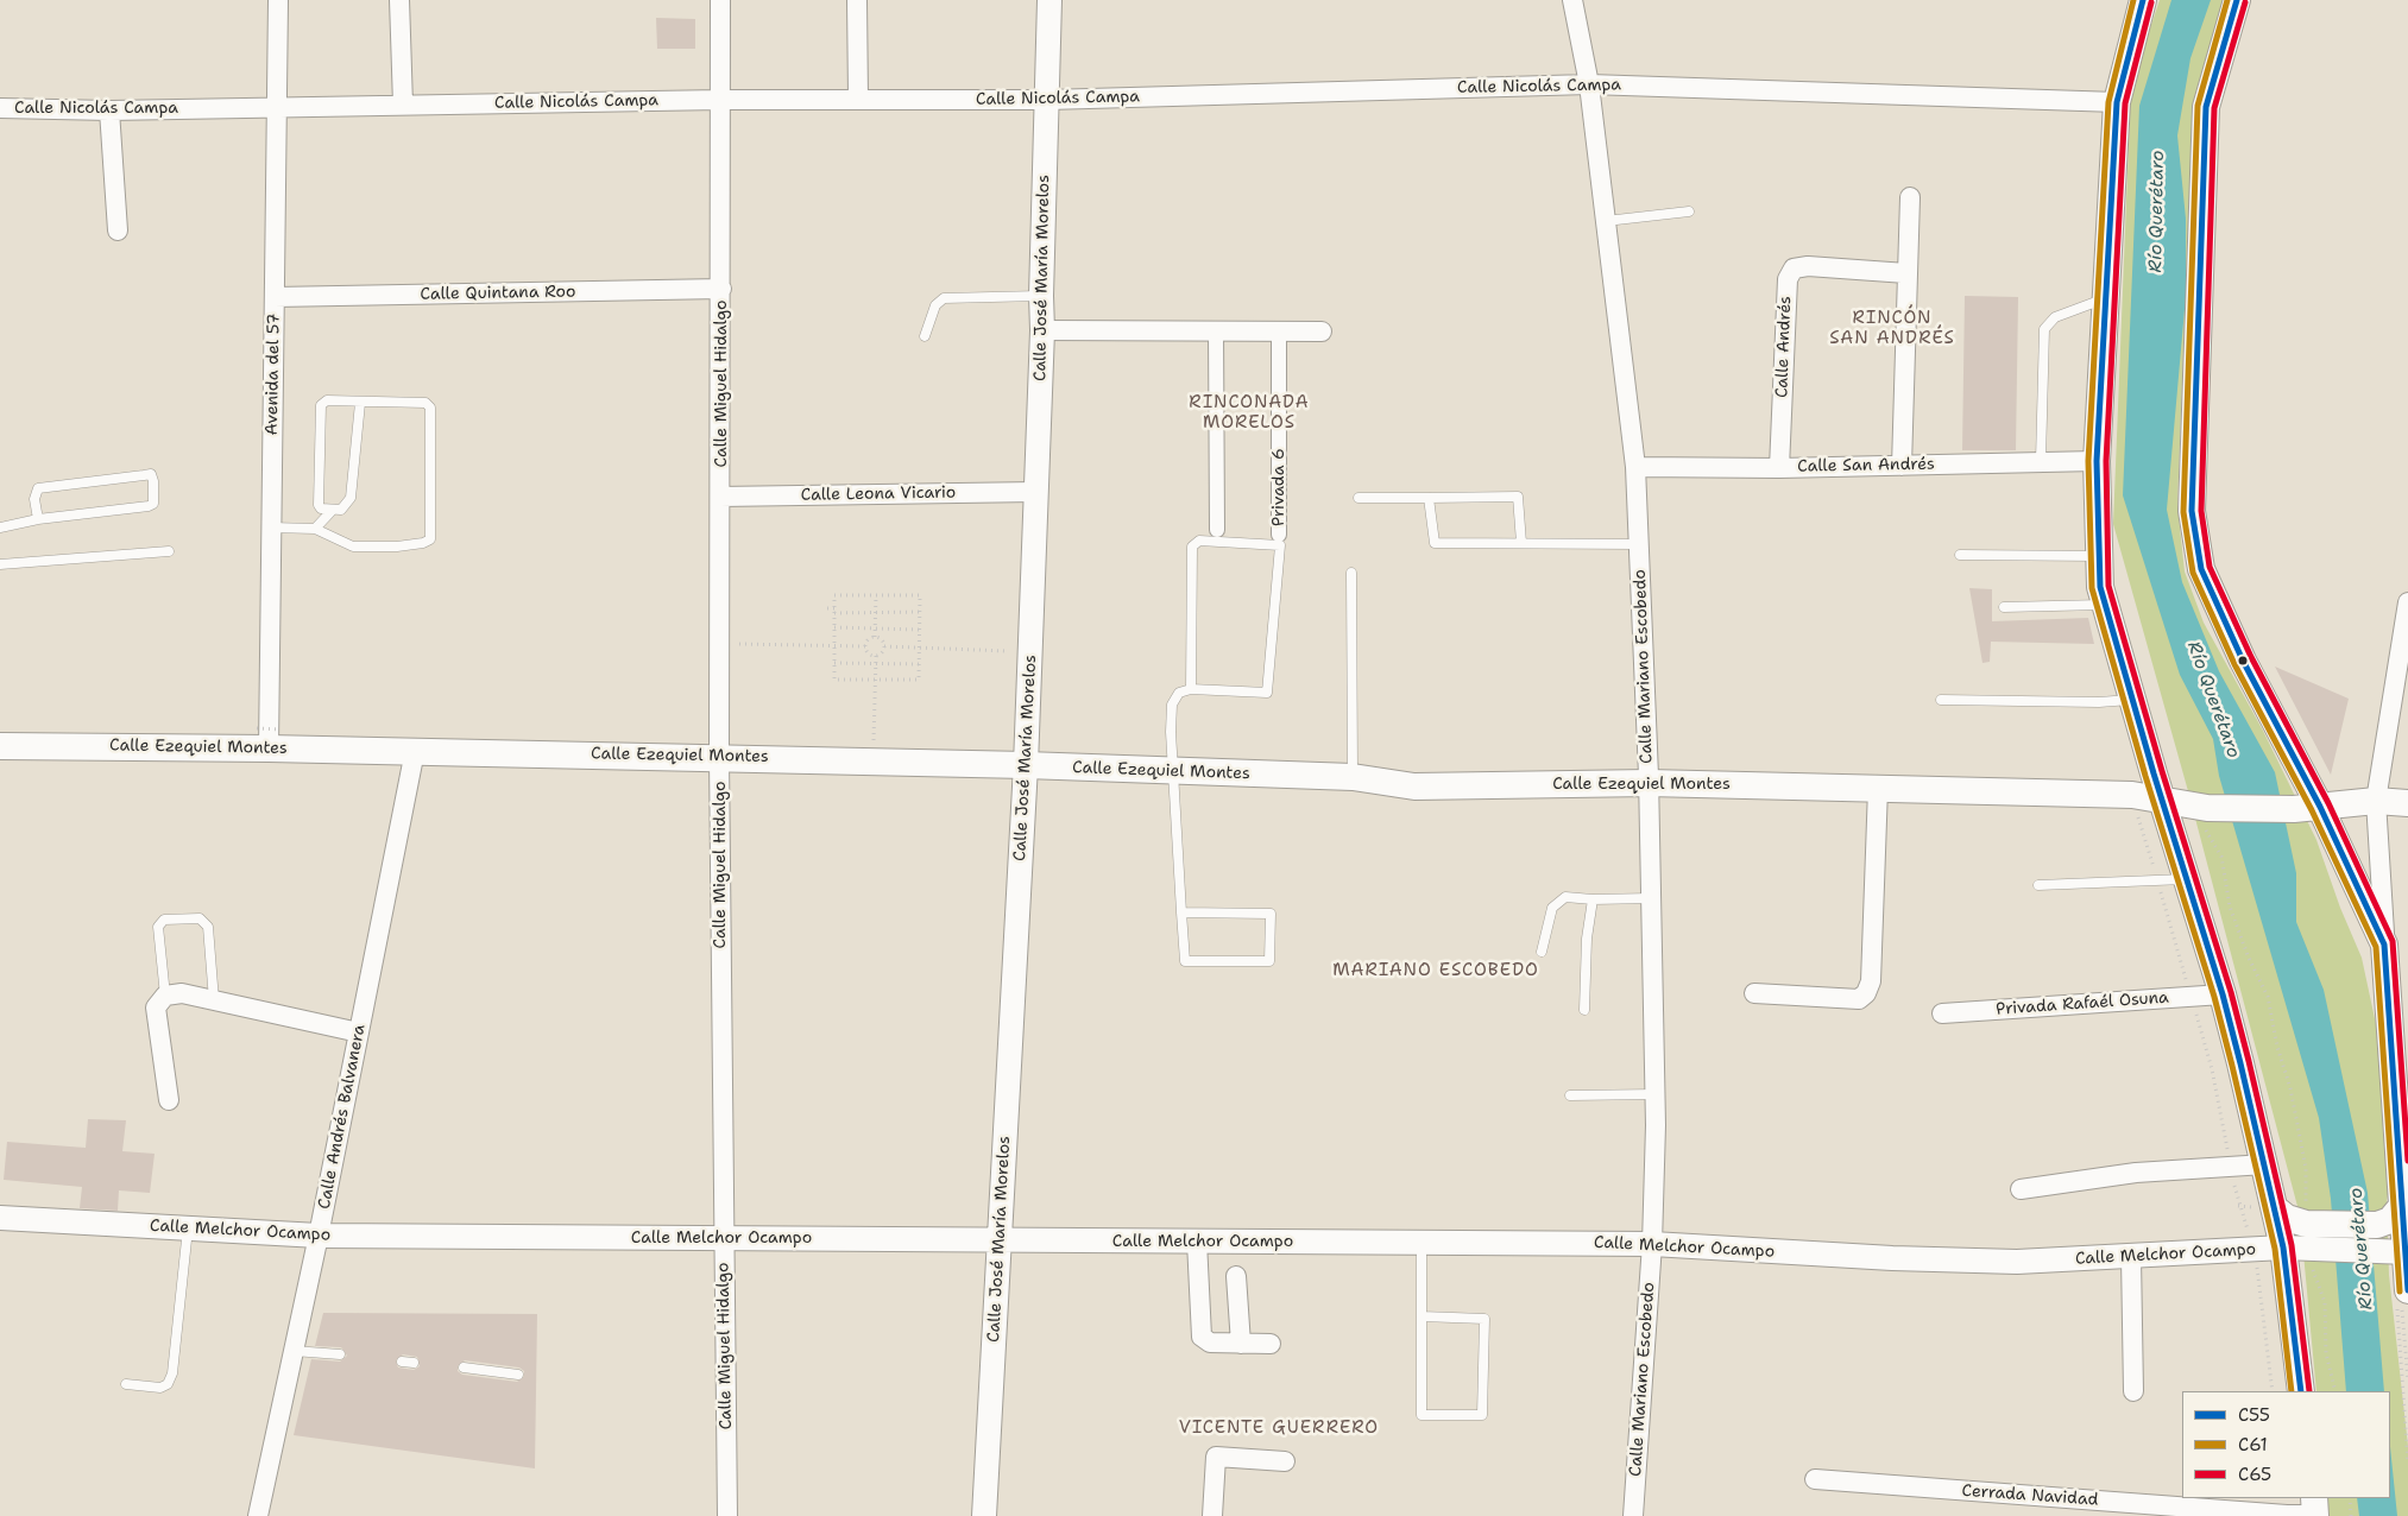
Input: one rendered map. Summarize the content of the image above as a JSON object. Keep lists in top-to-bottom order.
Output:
{
  "streets": {
    "main road": ["Calle Ezequiel Montes"],
    "street": [
      "Calle Nicolás Campa",
      "Calle José María Morelos",
      "Calle Quintana Roo",
      "Calle Andrés",
      "Avenida del 57",
      "Calle Miguel Hidalgo",
      "Calle San Andrés",
      "Privada 6",
      "Calle Leona Vicario",
      "Calle Mariano Escobedo",
      "Privada Rafaél Osuna",
      "Calle Andrés Balvanera",
      "Calle Melchor Ocampo",
      "Cerrada Navidad"
    ]
  },
  "crossings": [
    ["Calle Nicolás Campa", "Calle José María Morelos"],
    ["Calle Nicolás Campa", "Avenida del 57"],
    ["Calle Nicolás Campa", "Calle Miguel Hidalgo"],
    ["Calle Nicolás Campa", "Calle Mariano Escobedo"],
    ["Calle José María Morelos", "Calle Leona Vicario"],
    ["Calle José María Morelos", "Calle Ezequiel Montes"],
    ["Calle José María Morelos", "Calle Melchor Ocampo"],
    ["Calle Quintana Roo", "Avenida del 57"],
    ["Calle Quintana Roo", "Calle Miguel Hidalgo"],
    ["Calle Andrés", "Calle San Andrés"],
    ["Avenida del 57", "Calle Ezequiel Montes"],
    ["Calle Miguel Hidalgo", "Calle Leona Vicario"],
    ["Calle Miguel Hidalgo", "Calle Ezequiel Montes"],
    ["Calle Miguel Hidalgo", "Calle Melchor Ocampo"],
    ["Calle San Andrés", "Calle Mariano Escobedo"],
    ["Calle Mariano Escobedo", "Calle Ezequiel Montes"],
    ["Calle Mariano Escobedo", "Calle Melchor Ocampo"],
    ["Calle Ezequiel Montes", "Calle Andrés Balvanera"],
    ["Calle Andrés Balvanera", "Calle Melchor Ocampo"]
  ],
  "districts": [
    "RINCÓN SAN ANDRÉS",
    "RINCONADA MORELOS",
    "MARIANO ESCOBEDO",
    "VICENTE GUERRERO"
  ],
  "water": ["Río Querétaro"],
  "lines": ["transit line C55", "transit line C61", "transit line C65"],
  "legend": ["C55", "C61", "C65"]
}
